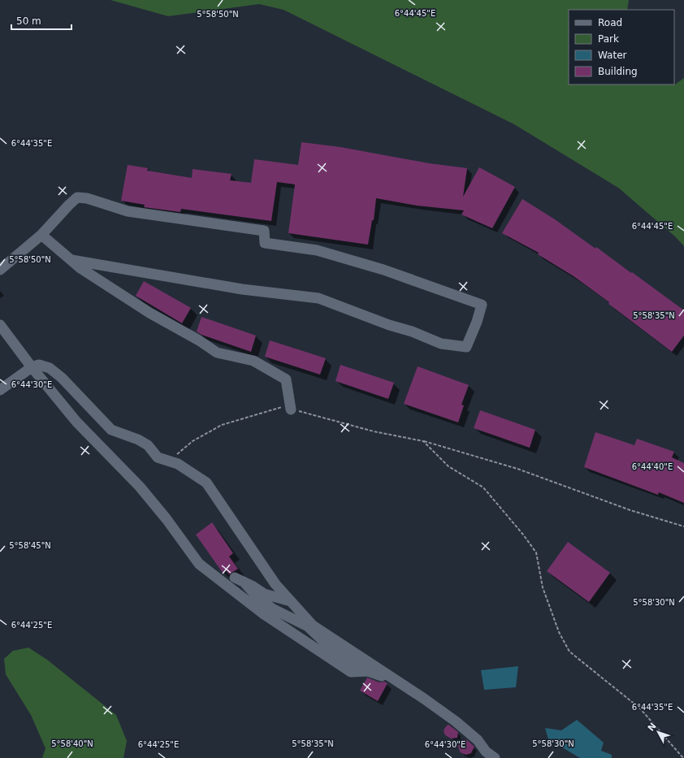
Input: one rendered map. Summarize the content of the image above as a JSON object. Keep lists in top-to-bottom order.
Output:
{
  "legend": [
    "Road",
    "Park",
    "Water",
    "Building"
  ],
  "scale_bar": "50 m",
  "north": "top left",
  "coordinates": [
    "6°44'45\"E",
    "5°58'50\"N",
    "6°44'35\"E",
    "5°58'35\"N",
    "6°44'30\"E",
    "6°44'40\"E",
    "5°58'45\"N",
    "5°58'30\"N",
    "6°44'25\"E",
    "5°58'40\"N"
  ]
}
